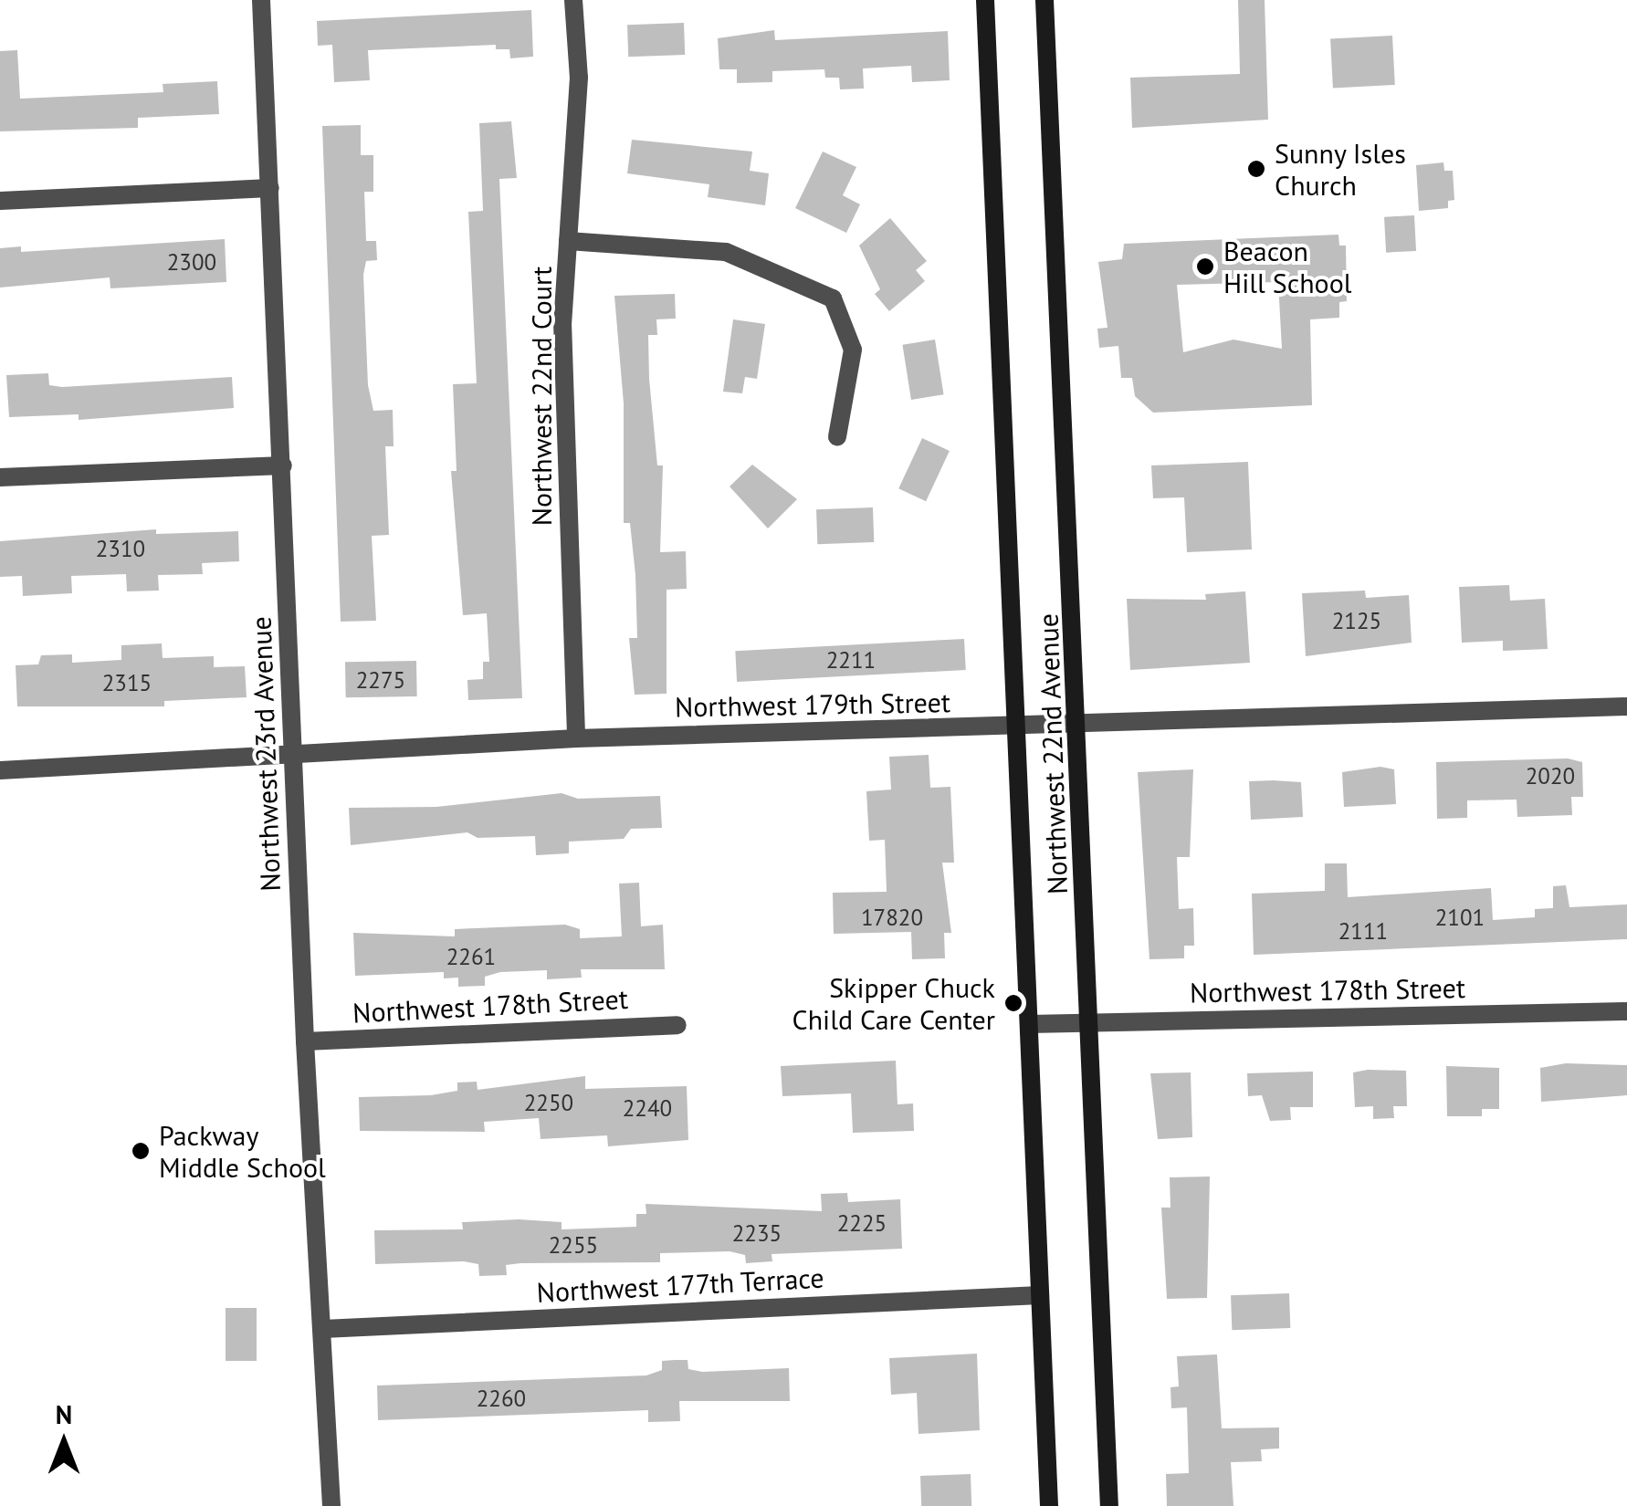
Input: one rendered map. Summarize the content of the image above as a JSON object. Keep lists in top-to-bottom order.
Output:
{
  "streets": {
    "main road": ["Northwest 22nd Avenue"],
    "street": [
      "Northwest 22nd Court",
      "Northwest 179th Street",
      "Northwest 23rd Avenue",
      "Northwest 178th Street",
      "Northwest 177th Terrace"
    ]
  },
  "crossings": [
    ["Northwest 22nd Court", "Northwest 179th Street"],
    ["Northwest 179th Street", "Northwest 23rd Avenue"],
    ["Northwest 179th Street", "Northwest 22nd Avenue"],
    ["Northwest 23rd Avenue", "Northwest 178th Street"],
    ["Northwest 23rd Avenue", "Northwest 177th Terrace"],
    ["Northwest 22nd Avenue", "Northwest 178th Street"],
    ["Northwest 22nd Avenue", "Northwest 177th Terrace"]
  ],
  "places": [
    "Sunny Isles Church",
    "Beacon Hill School",
    "Skipper Chuck Child Care Center",
    "Packway Middle School"
  ],
  "house_numbers": [
    "2300",
    "2310",
    "2125",
    "2211",
    "2275",
    "2315",
    "2020",
    "17820",
    "2101",
    "2111",
    "2261",
    "2250",
    "2240",
    "2225",
    "2235",
    "2255",
    "2260"
  ],
  "north": "top"
}
